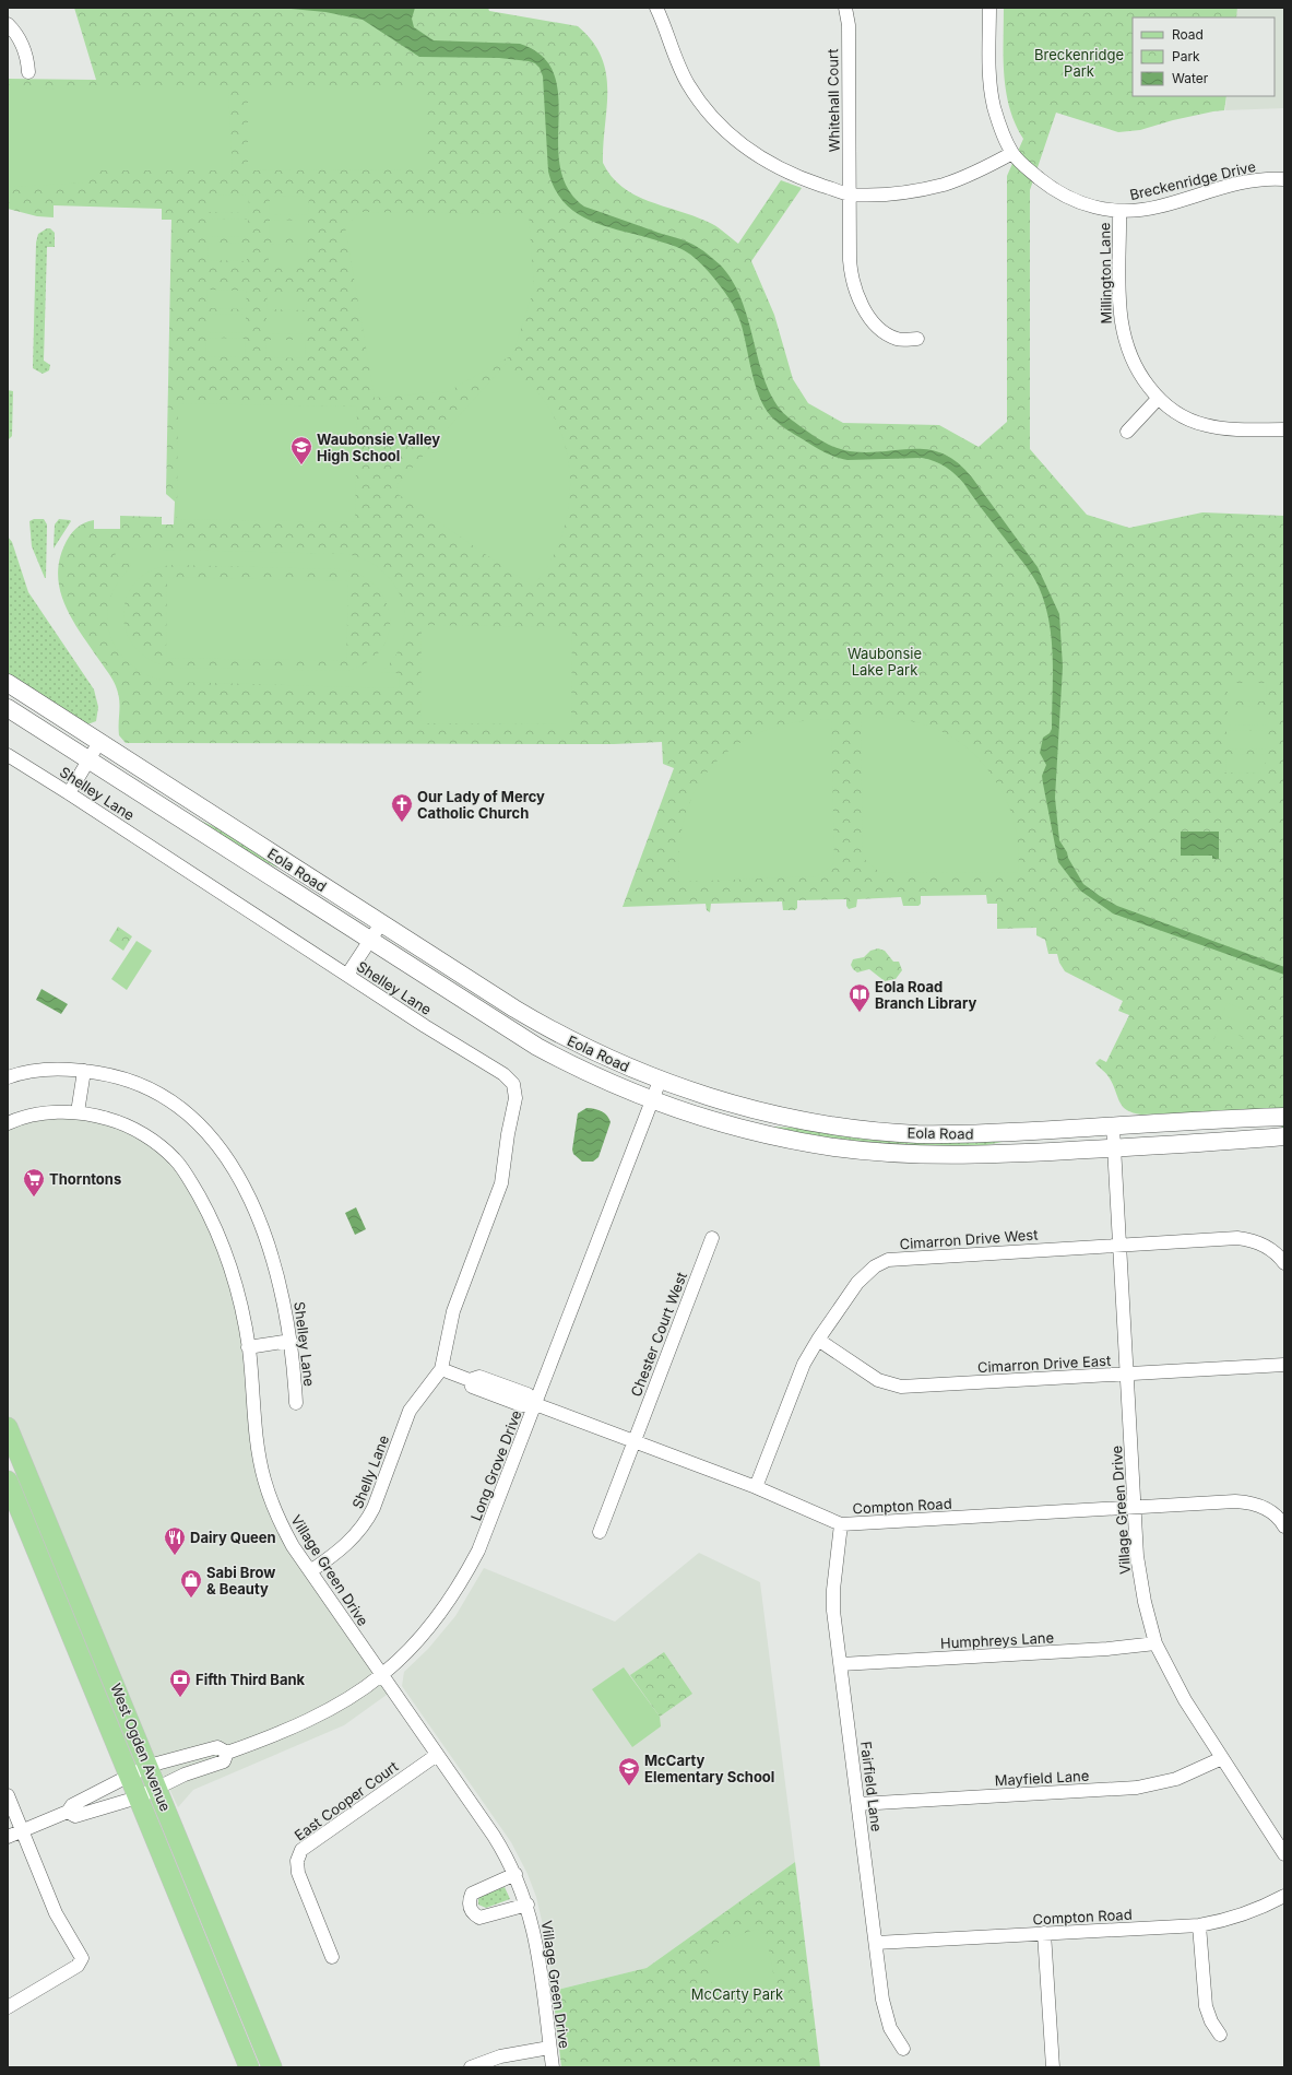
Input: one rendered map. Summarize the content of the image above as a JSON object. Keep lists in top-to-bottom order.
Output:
{
  "streets": {
    "main road": ["Eola Road", "West Ogden Avenue"],
    "street": [
      "Whitehall Court",
      "Breckenridge Drive",
      "Millington Lane",
      "Shelley Lane",
      "Cimarron Drive West",
      "Chester Court West",
      "Cimarron Drive East",
      "Long Grove Drive",
      "Shelly Lane",
      "Compton Road",
      "Village Green Drive",
      "Humphreys Lane",
      "Mayfield Lane",
      "Fairfield Lane",
      "East Cooper Court"
    ]
  },
  "crossings": [
    ["Breckenridge Drive", "Millington Lane"],
    ["Shelley Lane", "Shelly Lane"],
    ["Shelley Lane", "Compton Road"],
    ["Eola Road", "Long Grove Drive"],
    ["Eola Road", "Village Green Drive"],
    ["Cimarron Drive West", "Cimarron Drive East"],
    ["Cimarron Drive West", "Compton Road"],
    ["Cimarron Drive West", "Village Green Drive"],
    ["Chester Court West", "Compton Road"],
    ["Cimarron Drive East", "Village Green Drive"],
    ["Long Grove Drive", "Compton Road"],
    ["Long Grove Drive", "Village Green Drive"],
    ["Long Grove Drive", "West Ogden Avenue"],
    ["Shelly Lane", "Compton Road"],
    ["Shelly Lane", "Village Green Drive"],
    ["Compton Road", "Village Green Drive"],
    ["Compton Road", "Fairfield Lane"],
    ["Village Green Drive", "Humphreys Lane"],
    ["Village Green Drive", "Mayfield Lane"],
    ["Village Green Drive", "East Cooper Court"],
    ["Humphreys Lane", "Fairfield Lane"],
    ["Mayfield Lane", "Fairfield Lane"]
  ],
  "parks": ["Breckenridge Park", "Waubonsie Lake Park", "McCarty Park"],
  "places": {
    "school or university": ["Waubonsie Valley High School", "McCarty Elementary School"],
    "church": ["Our Lady of Mercy Catholic Church"],
    "library": ["Eola Road Branch Library"],
    "supermarket": ["Thorntons"],
    "restaurant": ["Dairy Queen"],
    "shop": ["Sabi Brow & Beauty"],
    "bank": ["Fifth Third Bank"]
  },
  "legend": ["Road", "Park", "Water"]
}
